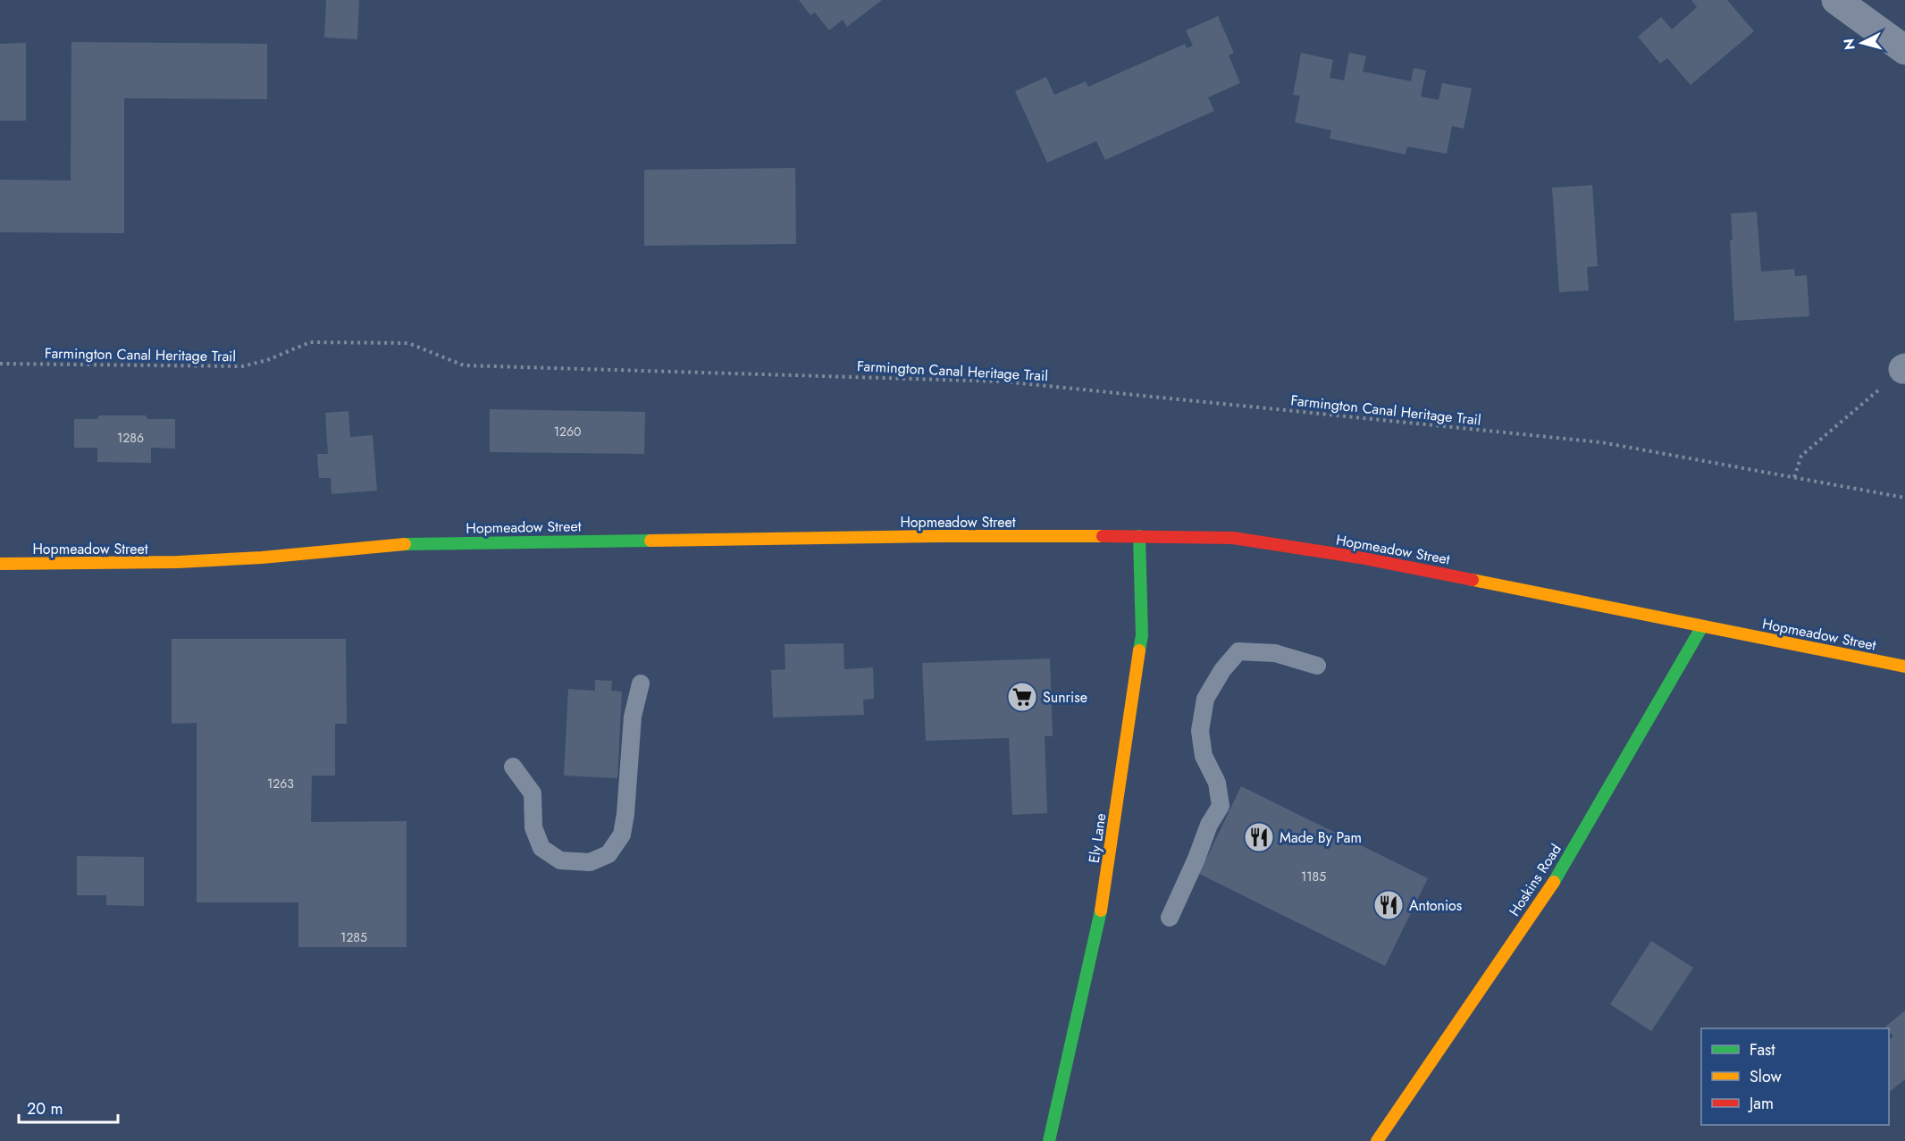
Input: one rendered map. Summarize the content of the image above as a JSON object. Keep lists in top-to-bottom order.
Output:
{
  "streets": {
    "main road": ["Hopmeadow Street", "Ely Lane", "Hoskins Road"],
    "path": ["Farmington Canal Heritage Trail"]
  },
  "crossings": [
    ["Hopmeadow Street", "Ely Lane"],
    ["Hopmeadow Street", "Hoskins Road"]
  ],
  "places": {
    "supermarket": ["Sunrise"],
    "restaurant": ["Made By Pam", "Antonios"]
  },
  "house_numbers": [
    "1260",
    "1286",
    "1263",
    "1185",
    "1285"
  ],
  "legend": ["Fast", "Slow", "Jam"],
  "scale_bar": "20 m",
  "north": "left"
}
